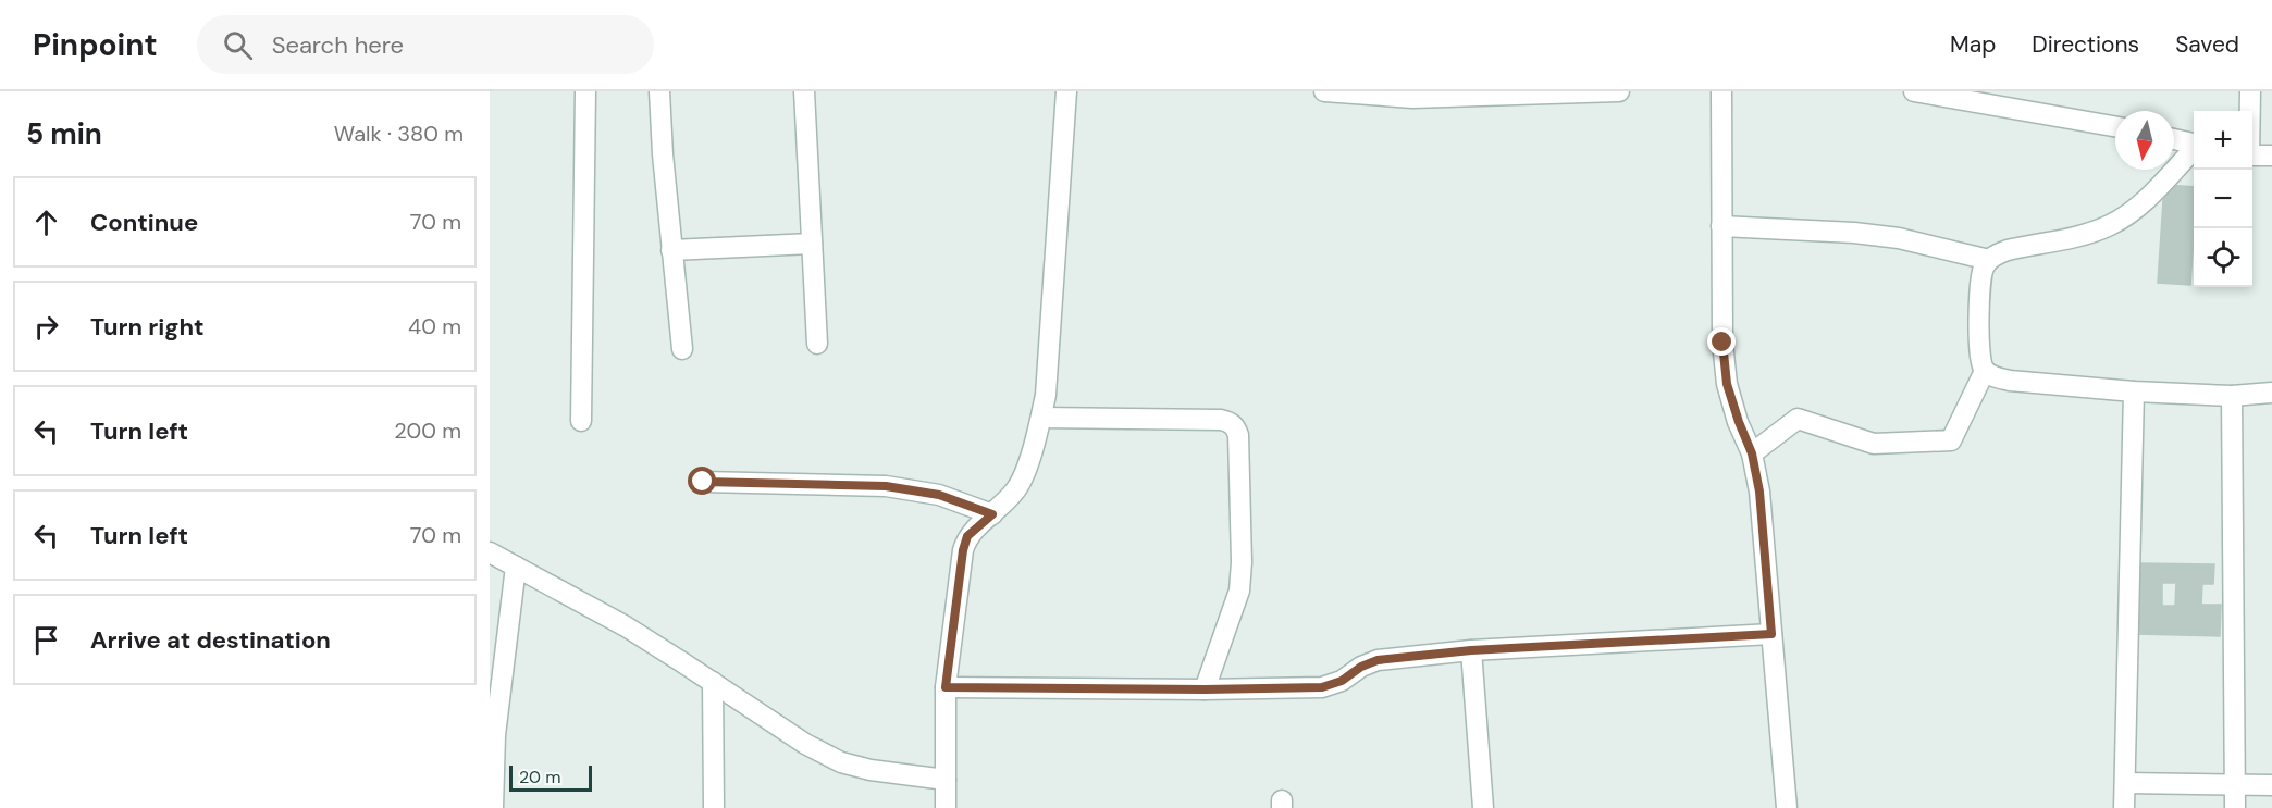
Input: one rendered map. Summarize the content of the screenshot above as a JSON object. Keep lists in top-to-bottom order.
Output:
{
  "scale_bar": "20 m",
  "north": "bottom",
  "page": {
    "header": "Pinpoint",
    "search": "Search here",
    "nav": ["Map", "Directions", "Saved"],
    "heading": ["5 min", "Walk · 380 m"],
    "map_buttons": ["+", "−"],
    "list": [
      ["Continue", "70 m"],
      ["Turn right", "40 m"],
      ["Turn left", "200 m"],
      ["Turn left", "70 m"],
      "Arrive at destination"
    ],
    "scale": "20 m"
  }
}
